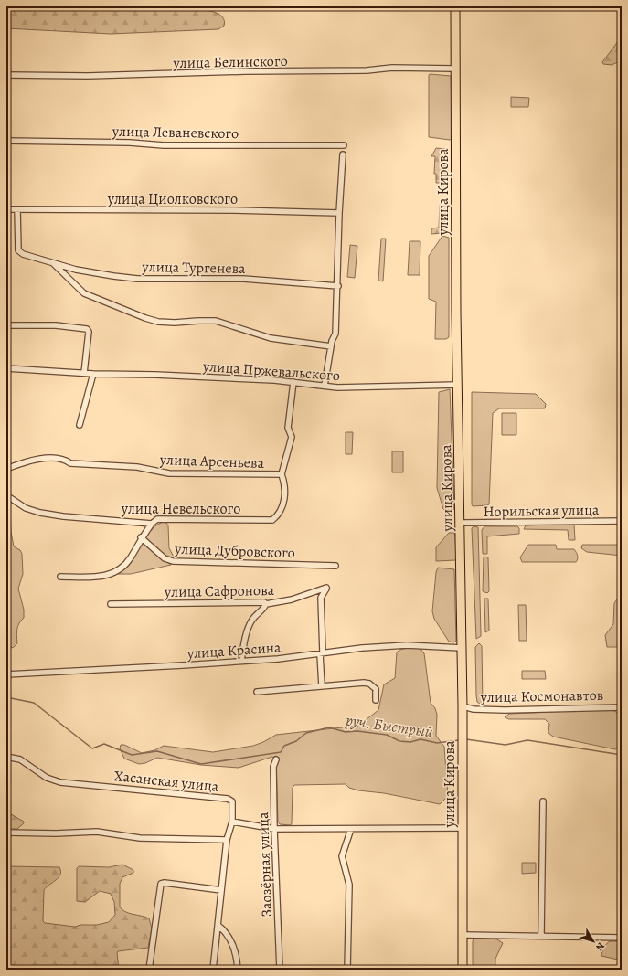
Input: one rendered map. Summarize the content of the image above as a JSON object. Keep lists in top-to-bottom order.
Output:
{
  "streets": {
    "main road": ["улица Кирова"],
    "street": [
      "улица Белинского",
      "улица Леваневского",
      "улица Циолковского",
      "улица Тургенева",
      "улица Пржевальского",
      "улица Арсеньева",
      "улица Невельского",
      "Норильская улица",
      "улица Дубровского",
      "улица Сафронова",
      "улица Красина",
      "улица Космонавтов",
      "Хасанская улица",
      "Заозёрная улица"
    ]
  },
  "crossings": [
    ["улица Белинского", "улица Кирова"],
    ["улица Кирова", "улица Пржевальского"],
    ["улица Кирова", "Норильская улица"],
    ["улица Кирова", "улица Красина"],
    ["улица Кирова", "улица Космонавтов"],
    ["улица Циолковского", "улица Тургенева"],
    ["улица Пржевальского", "улица Арсеньева"],
    ["улица Арсеньева", "улица Невельского"],
    ["улица Сафронова", "улица Красина"]
  ],
  "water": ["руч. Быстрый"],
  "north": "bottom right"
}
